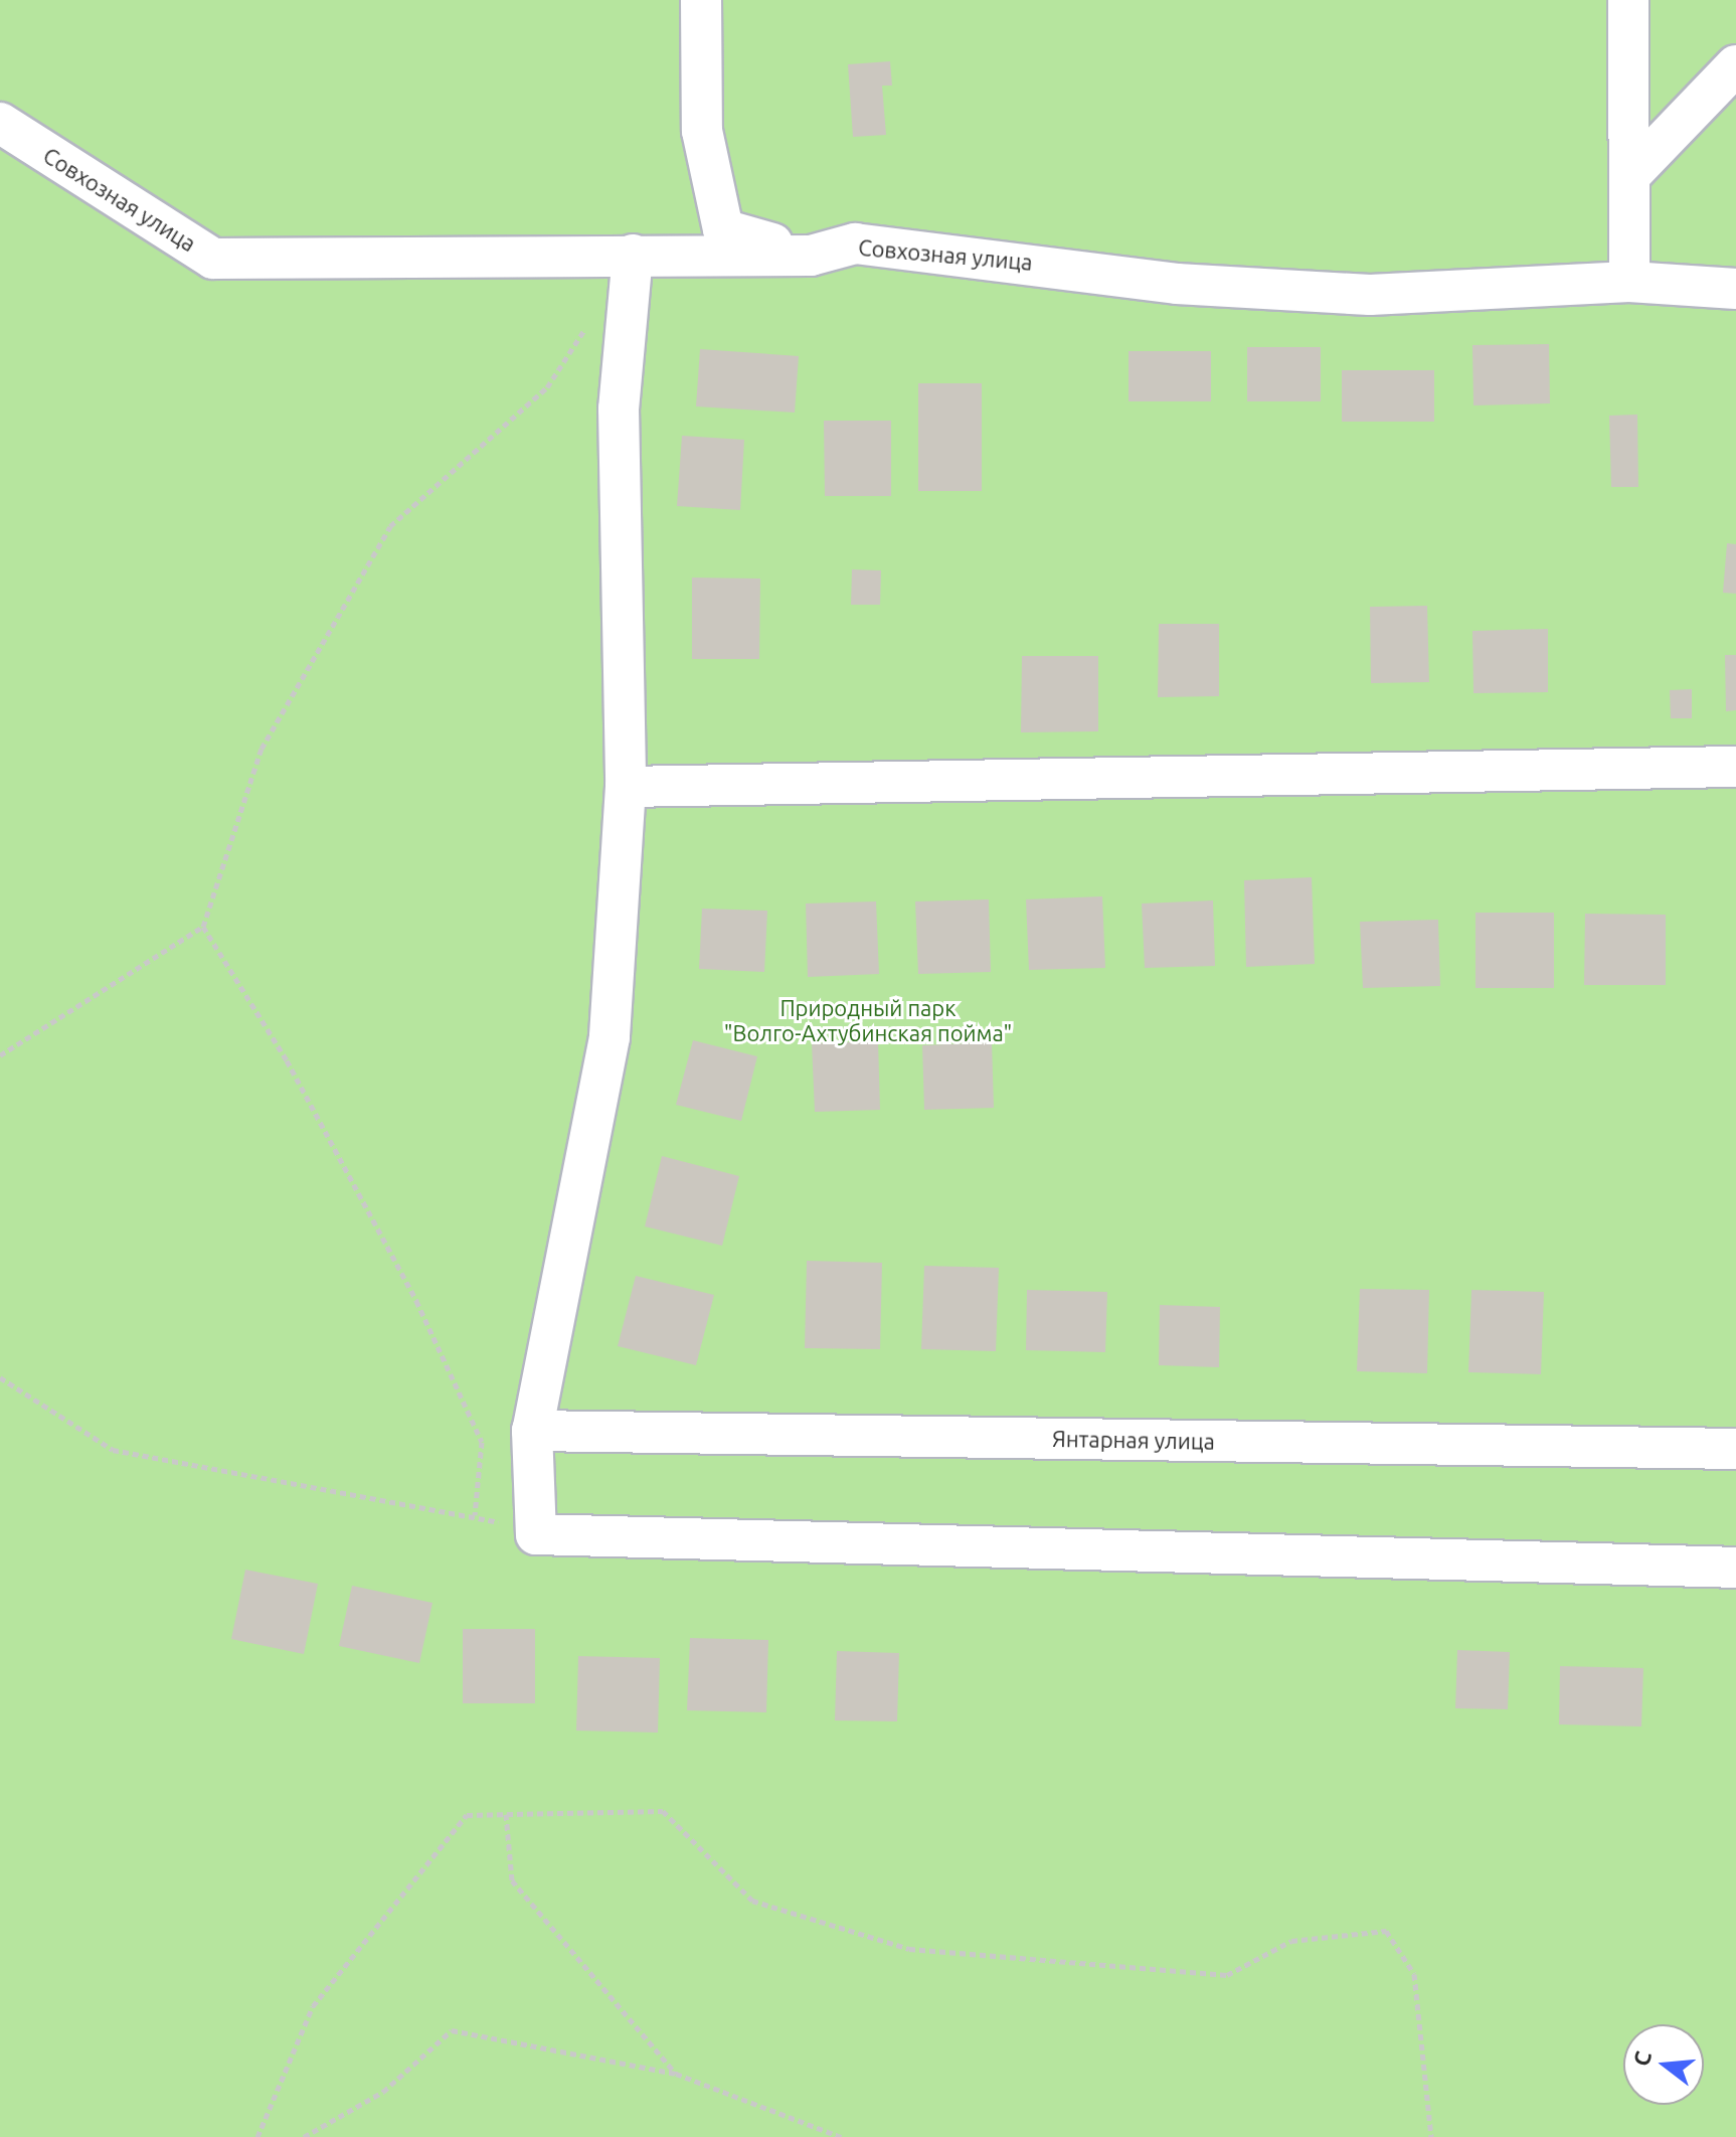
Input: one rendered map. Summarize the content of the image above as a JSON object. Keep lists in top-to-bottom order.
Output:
{
  "streets": {
    "street": ["Совхозная улица", "Янтарная улица"]
  },
  "parks": ["Природный парк \"Волго-Ахтубинская пойма\""],
  "north": "left"
}
